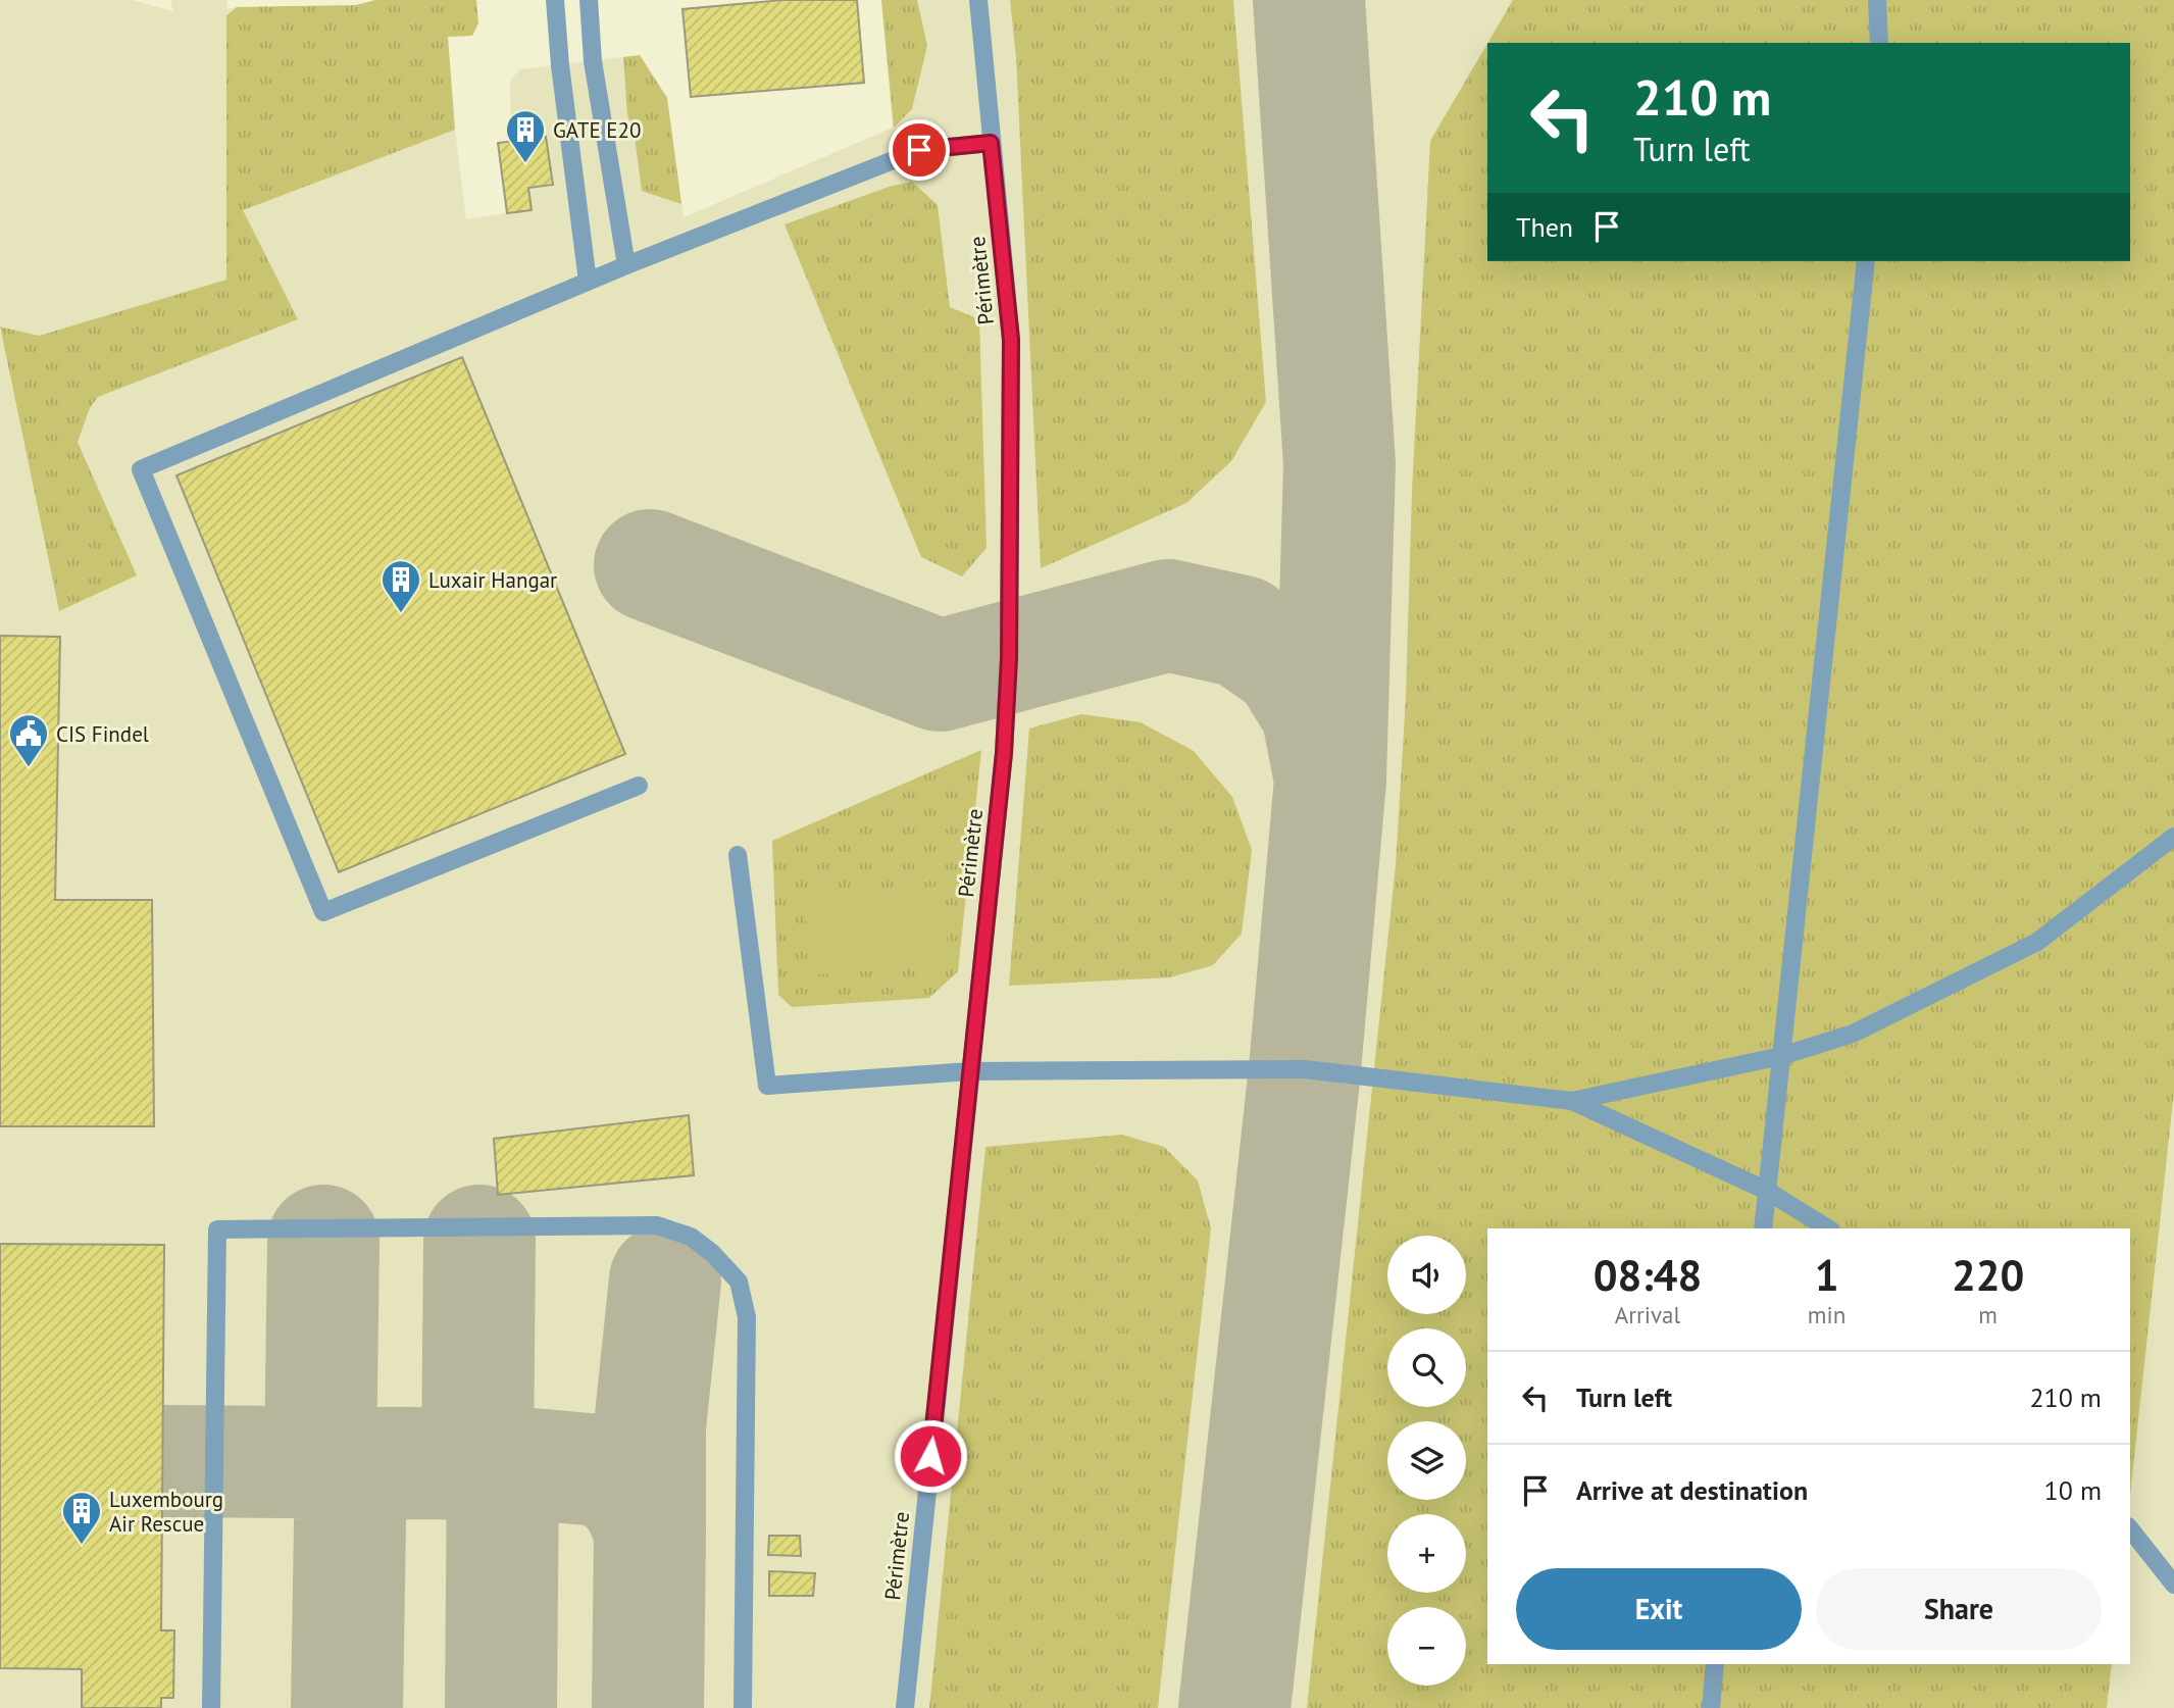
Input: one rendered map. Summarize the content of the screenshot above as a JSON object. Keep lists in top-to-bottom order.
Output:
{
  "streets": {
    "lane": ["Périmètre"]
  },
  "places": {
    "building": ["GATE E20", "Luxair Hangar", "Luxembourg Air Rescue"],
    "public building": ["CIS Findel"]
  },
  "page": {
    "turn": ["210 m", "Turn left"],
    "then": "Then",
    "eta": [
      "08:48",
      "Arrival",
      "1",
      "min",
      "220",
      "m"
    ],
    "map_buttons": ["+", "−"],
    "list": [
      {
        "name": "Turn left",
        "value": "210 m"
      },
      {
        "name": "Arrive at destination",
        "value": "10 m"
      }
    ],
    "buttons": ["Exit", "Share"]
  }
}
